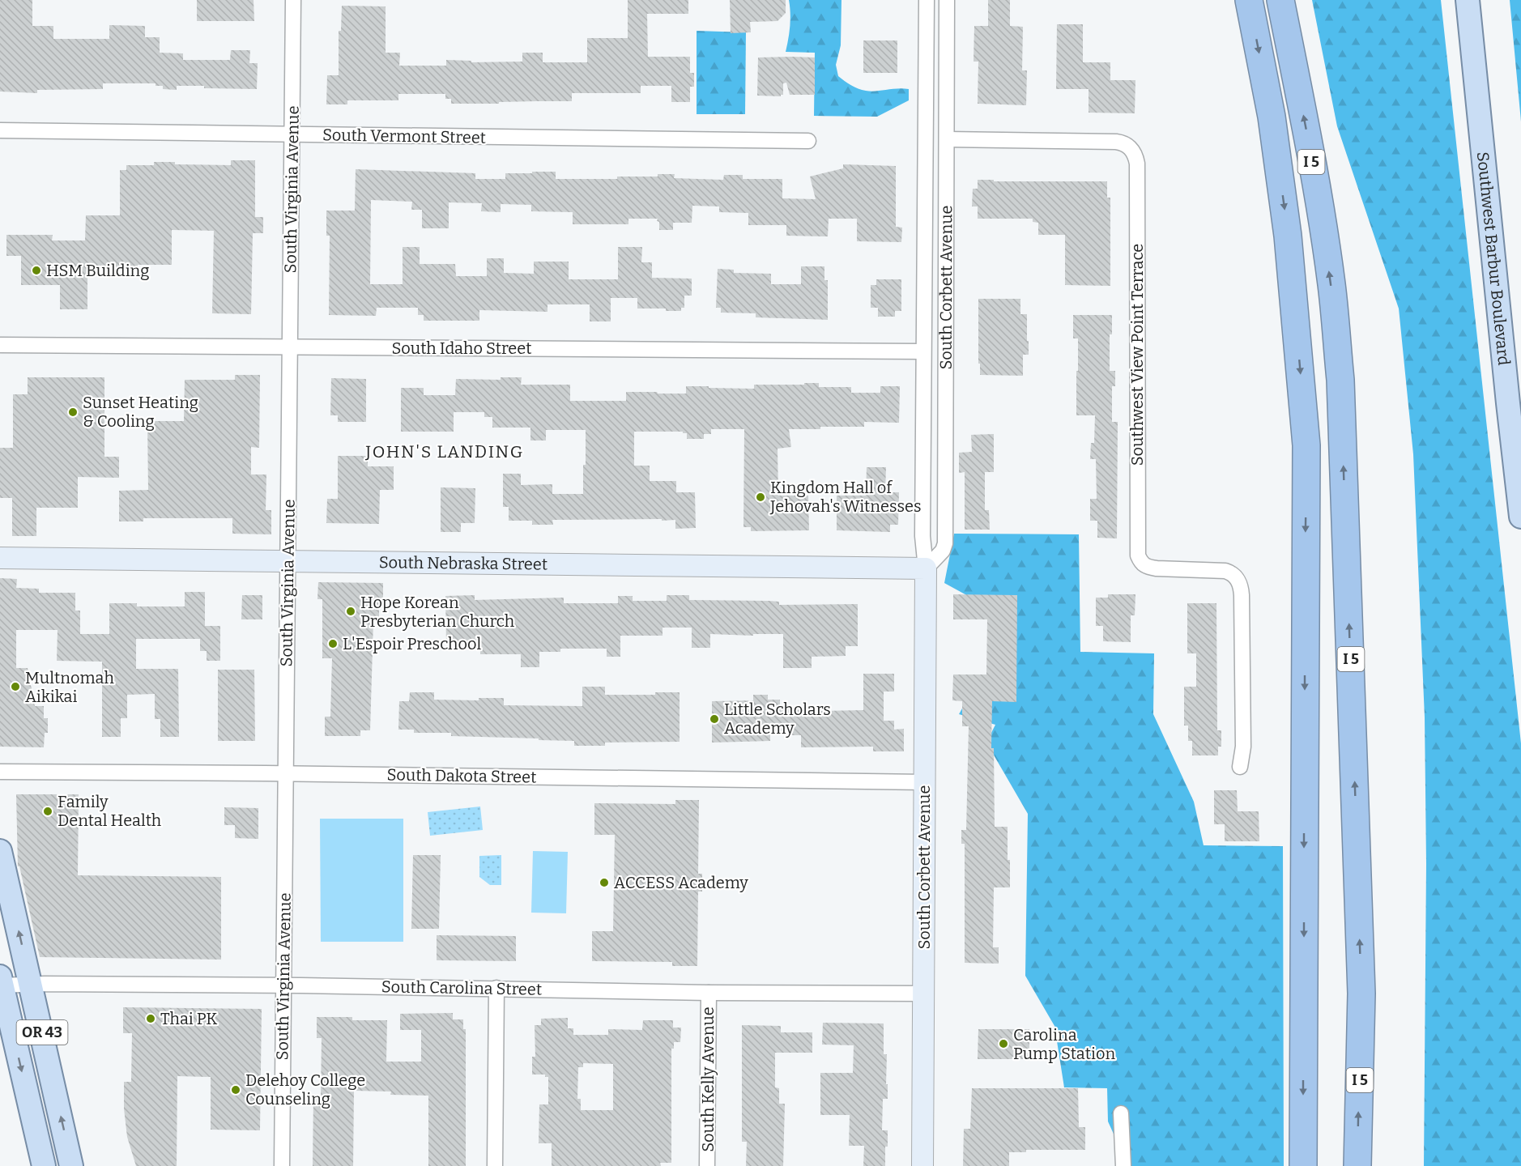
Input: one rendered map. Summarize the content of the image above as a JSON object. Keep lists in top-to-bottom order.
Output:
{
  "streets": {
    "highway": ["I 5"],
    "main road": ["Southwest Barbur Boulevard", "OR 43"],
    "street": [
      "South Vermont Street",
      "South Virginia Avenue",
      "South Corbett Avenue",
      "South Idaho Street",
      "Southwest View Point Terrace",
      "South Nebraska Street",
      "South Dakota Street",
      "South Carolina Street",
      "South Kelly Avenue"
    ]
  },
  "crossings": [
    ["South Vermont Street", "South Virginia Avenue"],
    ["South Virginia Avenue", "South Idaho Street"],
    ["South Virginia Avenue", "South Nebraska Street"],
    ["South Virginia Avenue", "South Dakota Street"],
    ["South Virginia Avenue", "South Carolina Street"],
    ["South Corbett Avenue", "South Idaho Street"],
    ["South Corbett Avenue", "Southwest View Point Terrace"],
    ["South Corbett Avenue", "South Nebraska Street"],
    ["South Corbett Avenue", "South Dakota Street"],
    ["South Corbett Avenue", "South Carolina Street"],
    ["South Carolina Street", "OR 43"],
    ["South Carolina Street", "South Kelly Avenue"]
  ],
  "districts": ["JOHN'S LANDING"],
  "places": [
    "HSM Building",
    "Sunset Heating & Cooling",
    "Kingdom Hall of Jehovah's Witnesses",
    "Hope Korean Presbyterian Church",
    "L'Espoir Preschool",
    "Multnomah Aikikai",
    "Little Scholars Academy",
    "Family Dental Health",
    "ACCESS Academy",
    "Thai PK",
    "Carolina Pump Station",
    "Delehoy College Counseling"
  ]
}
